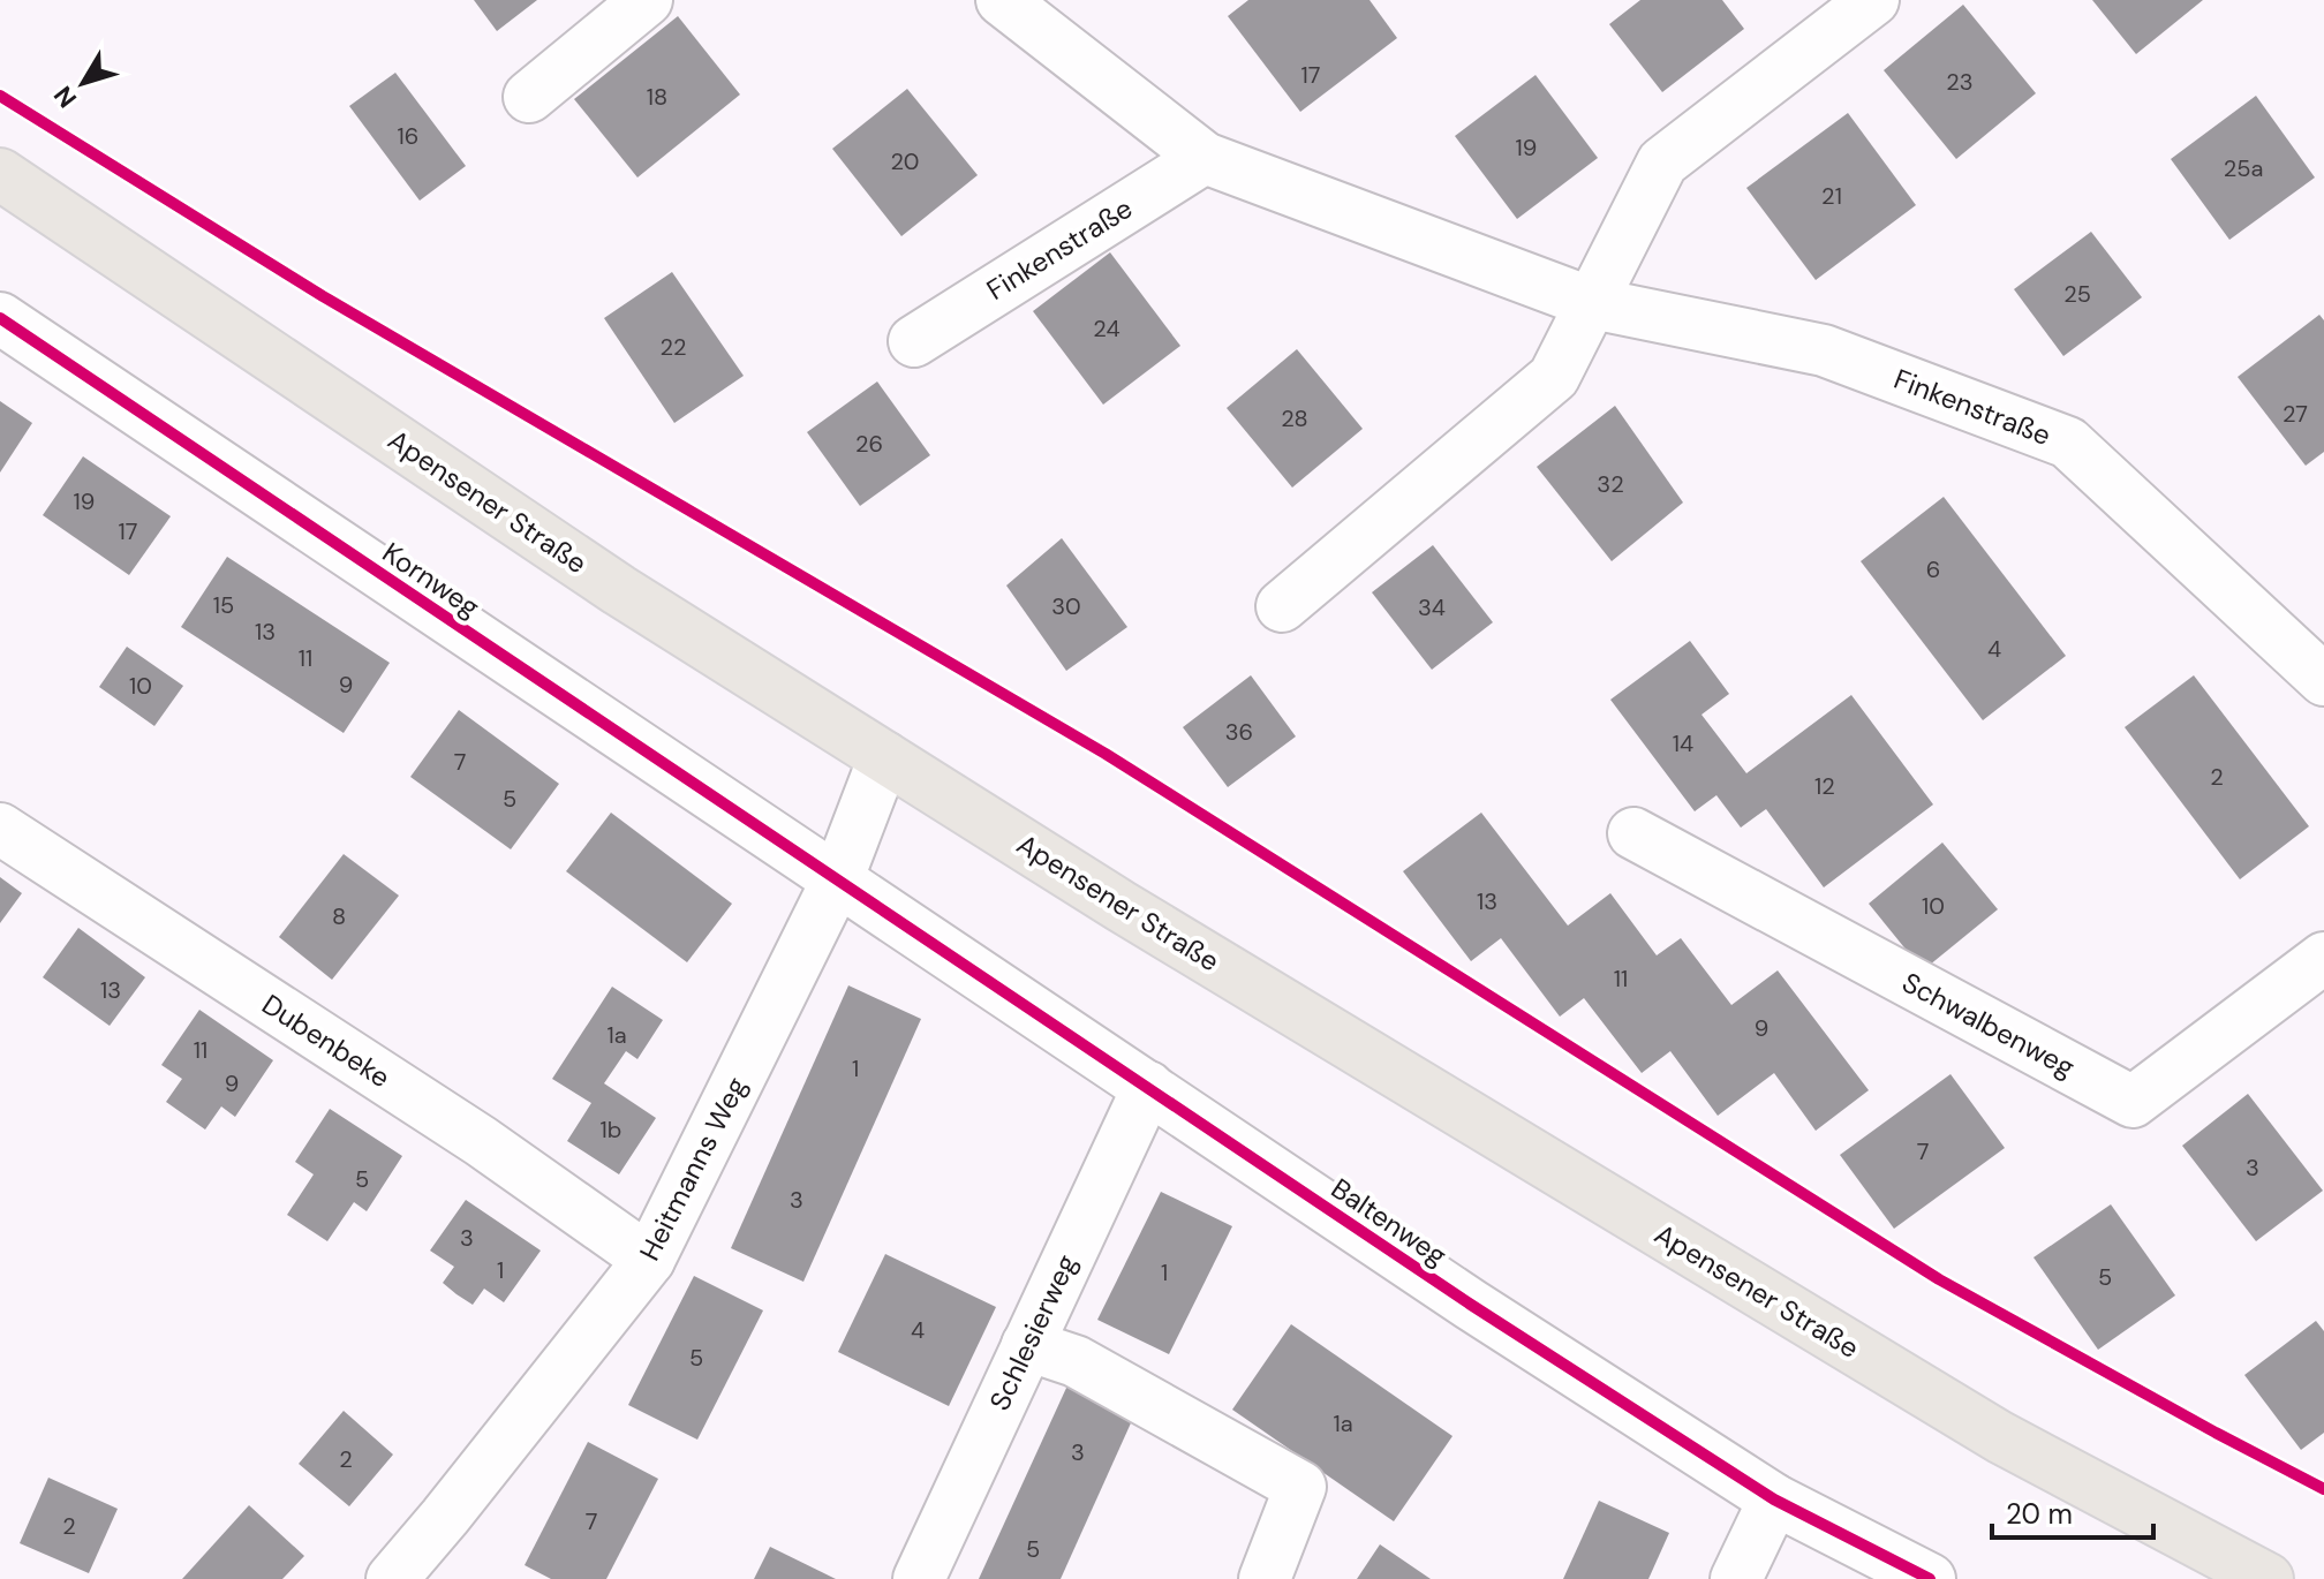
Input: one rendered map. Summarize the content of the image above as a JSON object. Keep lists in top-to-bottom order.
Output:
{
  "streets": {
    "main road": ["Apensener Straße"],
    "street": [
      "Finkenstraße",
      "Kornweg",
      "Schwalbenweg",
      "Dubenbeke",
      "Heitmanns Weg",
      "Baltenweg",
      "Schlesierweg"
    ]
  },
  "crossings": [
    ["Apensener Straße", "Heitmanns Weg"],
    ["Kornweg", "Heitmanns Weg"],
    ["Kornweg", "Baltenweg"],
    ["Dubenbeke", "Heitmanns Weg"],
    ["Heitmanns Weg", "Baltenweg"],
    ["Baltenweg", "Schlesierweg"]
  ],
  "house_numbers": [
    "17",
    "23",
    "18",
    "16",
    "19",
    "20",
    "25a",
    "21",
    "25",
    "24",
    "22",
    "27",
    "28",
    "26",
    "32",
    "19",
    "17",
    "6",
    "15",
    "30",
    "34",
    "13",
    "4",
    "11",
    "9",
    "10",
    "36",
    "14",
    "7",
    "2",
    "12",
    "5",
    "13",
    "10",
    "8",
    "11",
    "13",
    "9",
    "1a",
    "11",
    "1",
    "9",
    "1b",
    "7",
    "3",
    "5",
    "3",
    "3",
    "1",
    "1",
    "5",
    "4",
    "5",
    "1a",
    "3",
    "2",
    "7",
    "2",
    "5"
  ],
  "scale_bar": "20 m",
  "north": "bottom left"
}
